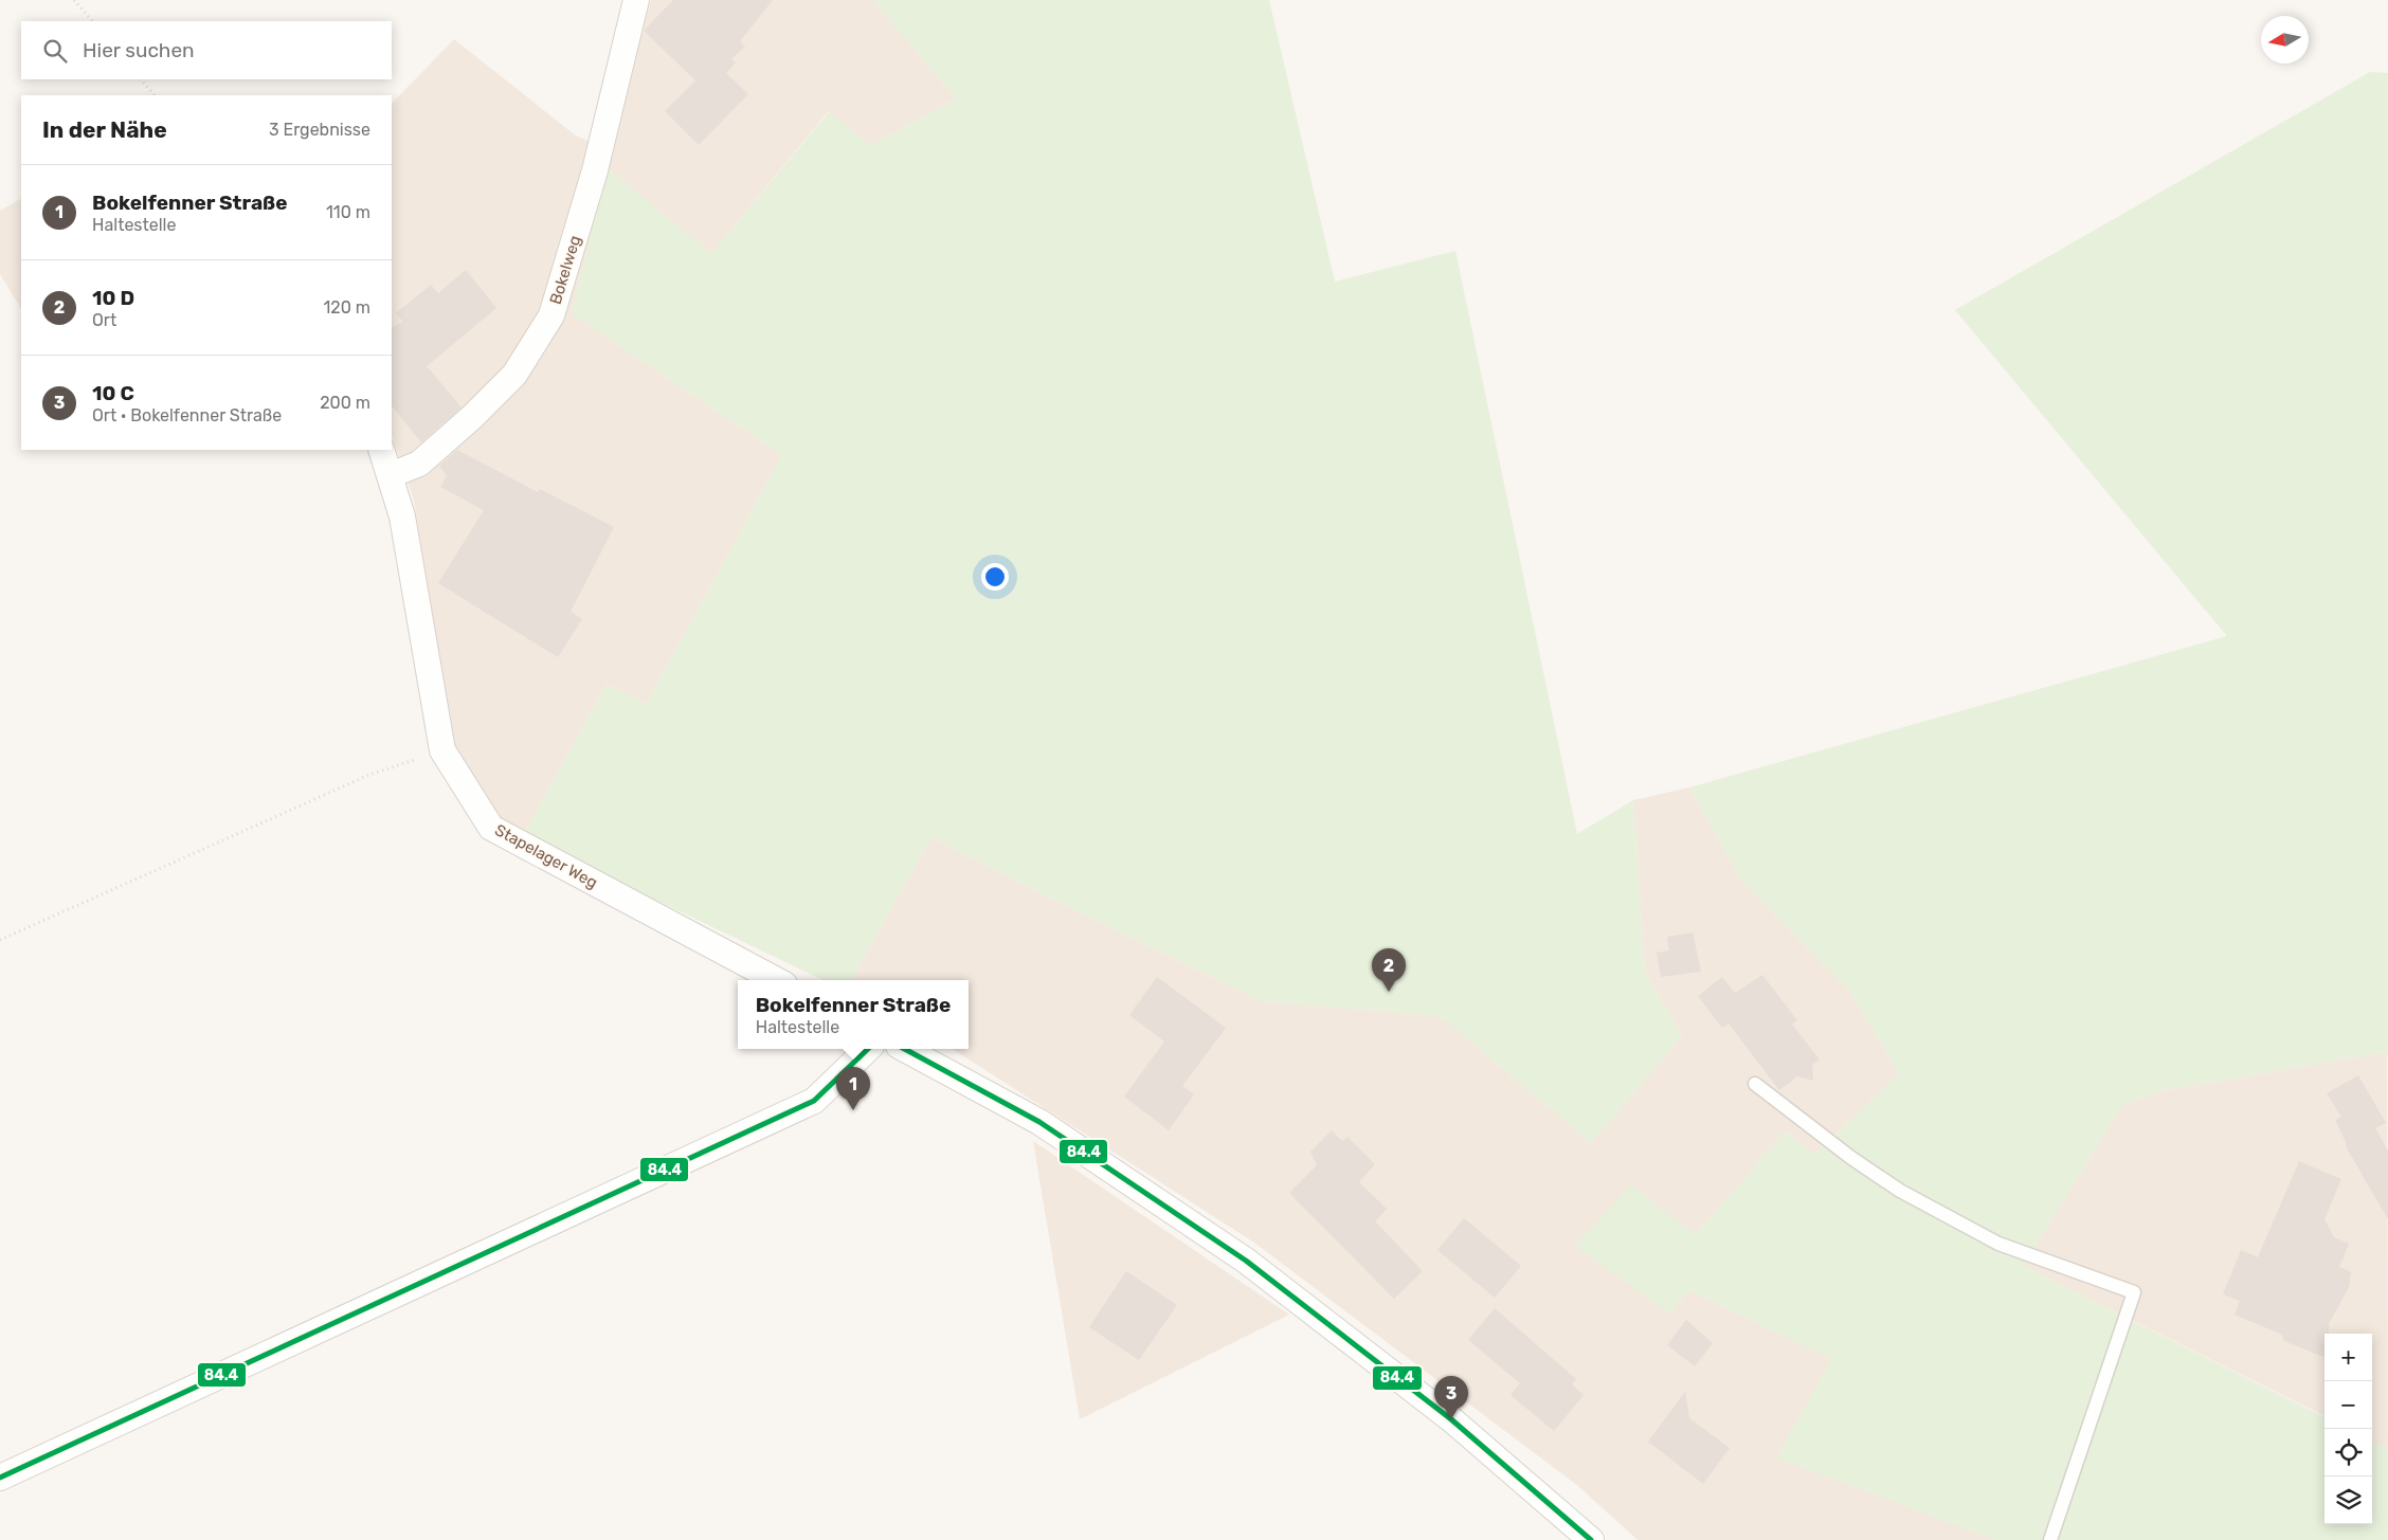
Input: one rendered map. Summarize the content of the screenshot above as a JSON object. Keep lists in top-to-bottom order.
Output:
{
  "streets": {
    "street": ["Bokelweg", "Stapelager Weg"]
  },
  "crossings": [
    ["Bokelweg", "Stapelager Weg"]
  ],
  "lines": ["transit line 84.4"],
  "north": "left",
  "page": {
    "search": "Hier suchen",
    "heading": ["In der Nähe", "3 Ergebnisse"],
    "list": [
      {
        "mark": "1",
        "name": "Bokelfenner Straße",
        "note": "Haltestelle",
        "value": "110 m"
      },
      {
        "mark": "2",
        "name": "10 D",
        "note": "Ort",
        "value": "120 m"
      },
      {
        "mark": "3",
        "name": "10 C",
        "note": "Ort · Bokelfenner Straße",
        "value": "200 m"
      }
    ],
    "pins": ["2", "1", "3"],
    "popup": ["Bokelfenner Straße", "Haltestelle"],
    "map_buttons": ["+", "−"]
  }
}
